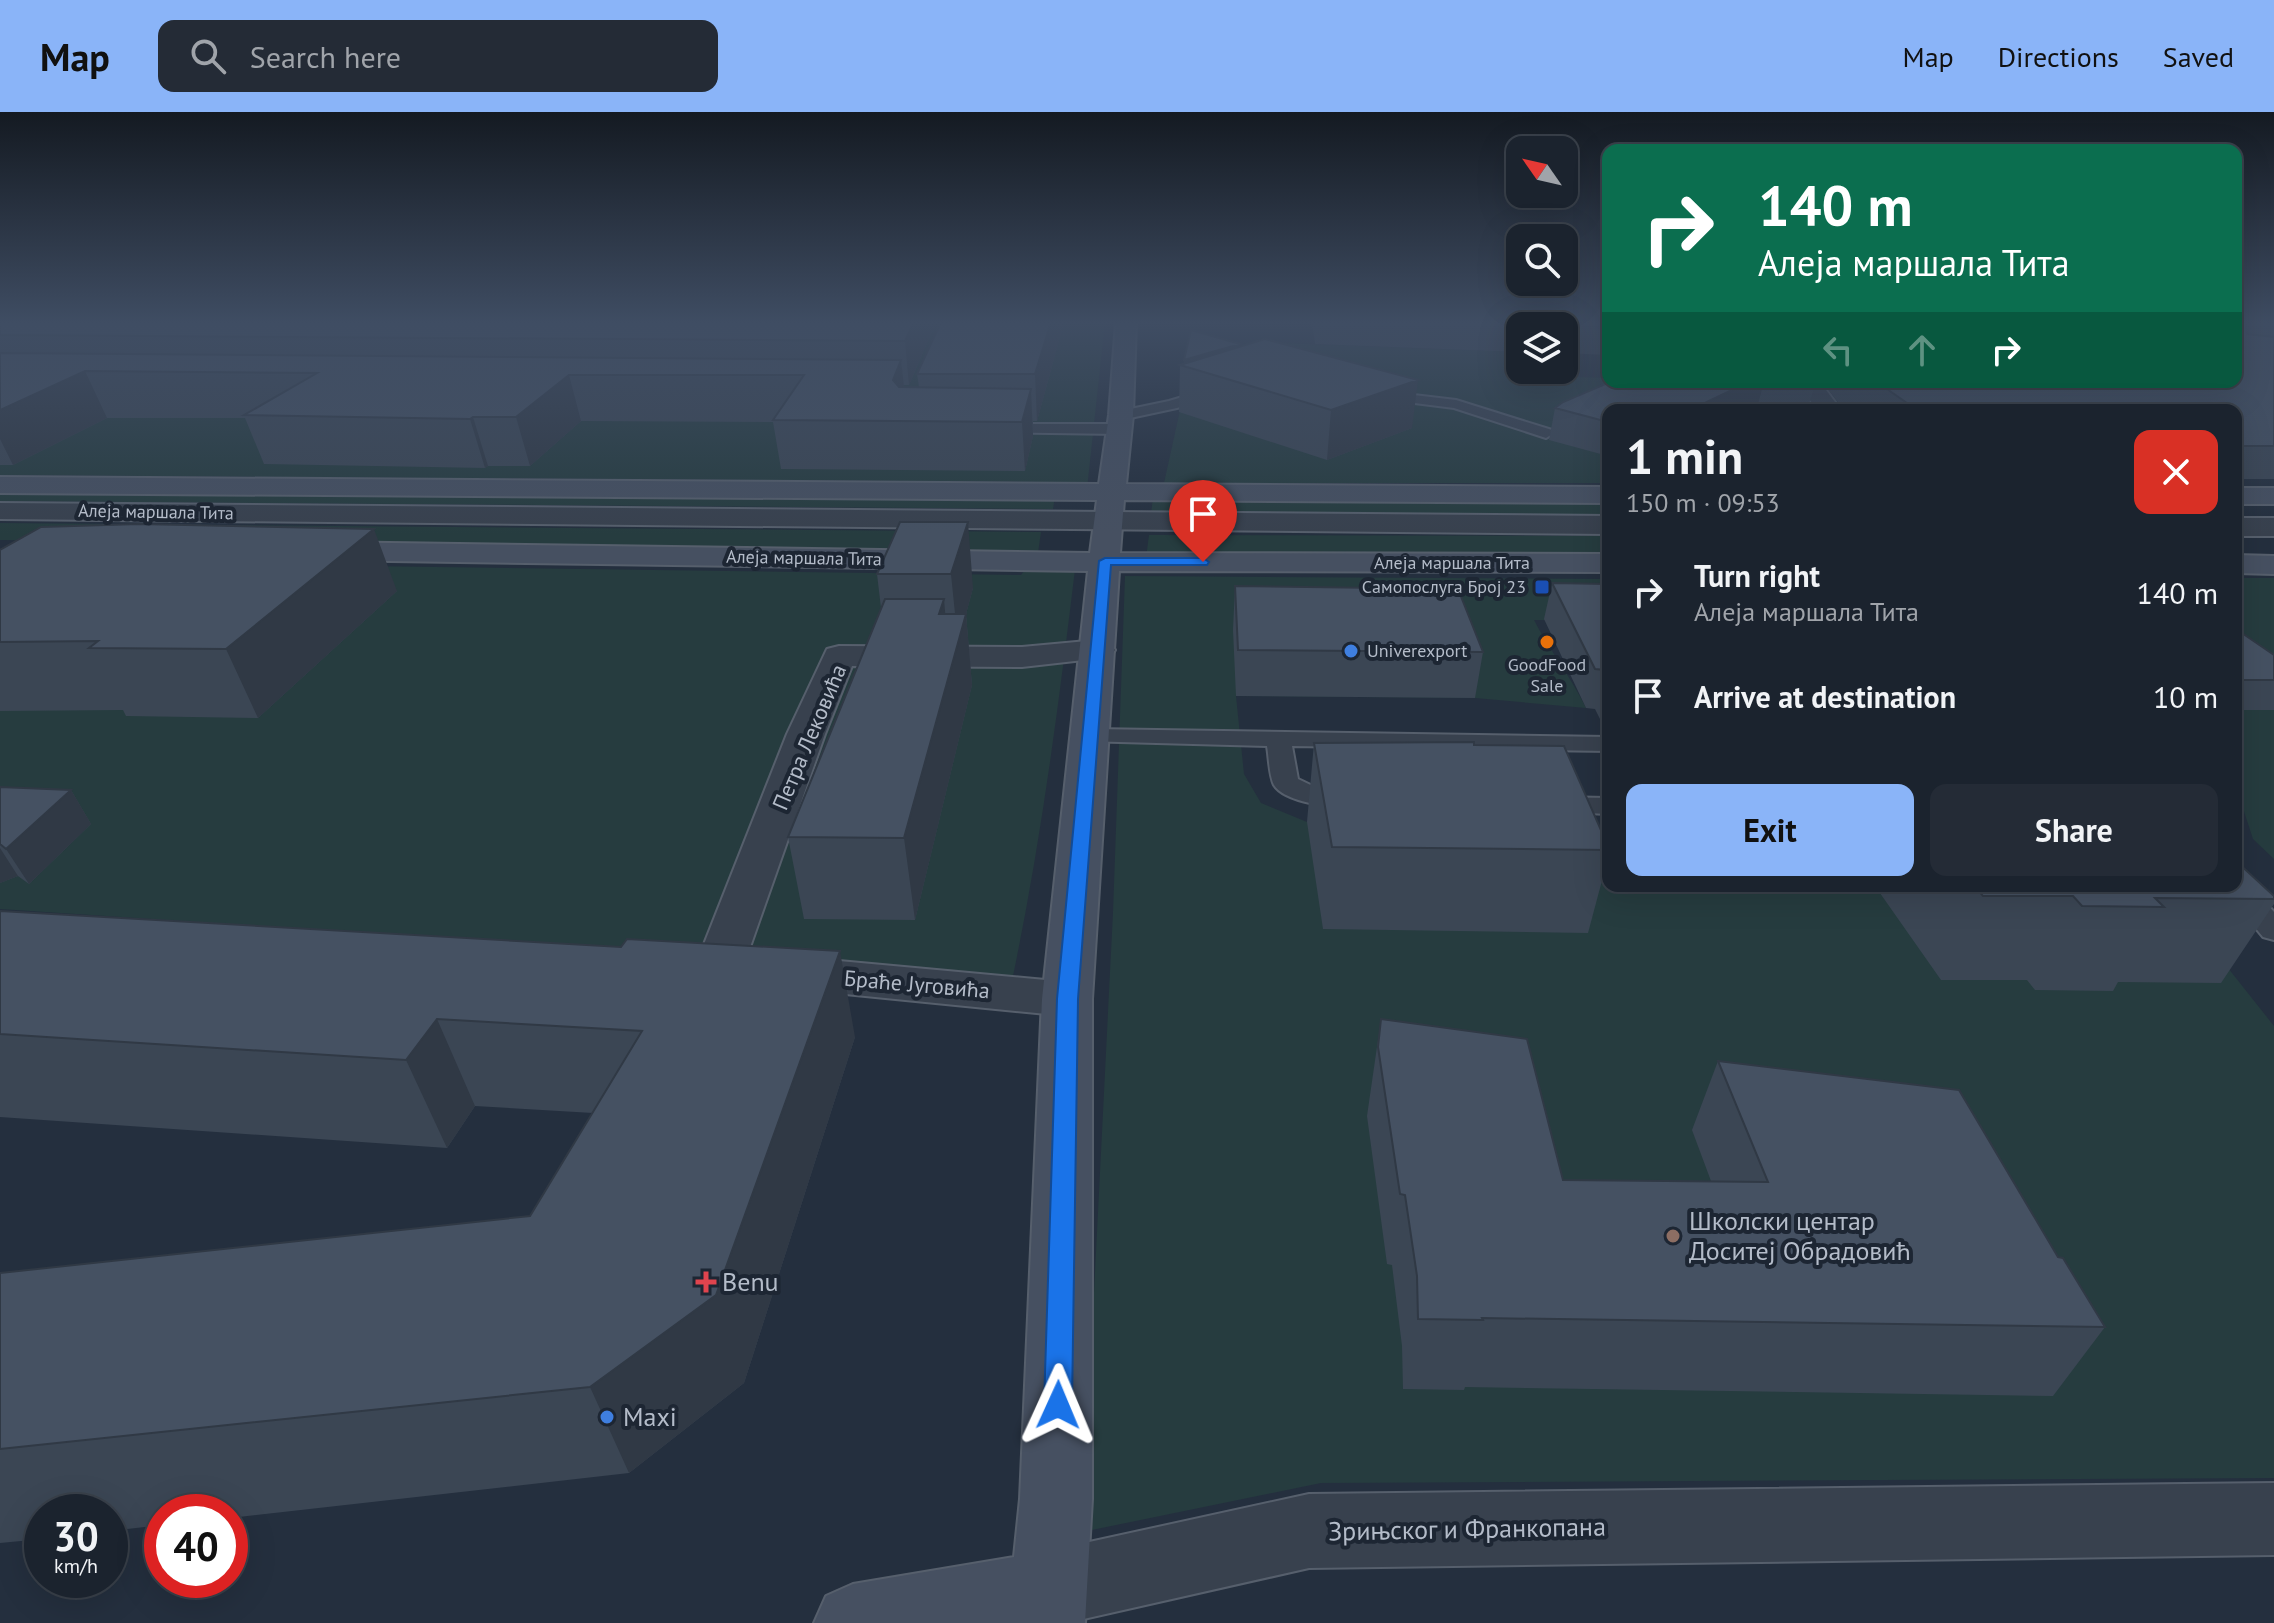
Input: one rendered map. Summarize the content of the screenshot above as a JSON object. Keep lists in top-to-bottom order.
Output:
{
  "streets": {
    "street": [
      "Алеја маршала Тита",
      "Петра Лековића",
      "Браће Југовића",
      "Зрињског и Франкопана"
    ]
  },
  "crossings": [
    ["Петра Лековића", "Браће Југовића"]
  ],
  "places": {
    "transit": ["Самопослуга Број 23"],
    "other": [
      "GoodFood Sale",
      "Univerexport",
      "Школски центар Доситеј Обрадовић",
      "Maxi"
    ],
    "health": ["Benu"]
  },
  "north": "top left",
  "page": {
    "header": "Map",
    "search": "Search here",
    "nav": ["Map", "Directions", "Saved"],
    "turn": ["140 m", "Алеја маршала Тита"],
    "heading": ["1 min", "150 m · 09:53"],
    "list": [
      {
        "name": "Turn right",
        "note": "Алеја маршала Тита",
        "value": "140 m"
      },
      {
        "name": "Arrive at destination",
        "value": "10 m"
      }
    ],
    "buttons": ["Exit", "Share"],
    "speed": "30 km/h",
    "limit": "40"
  }
}
